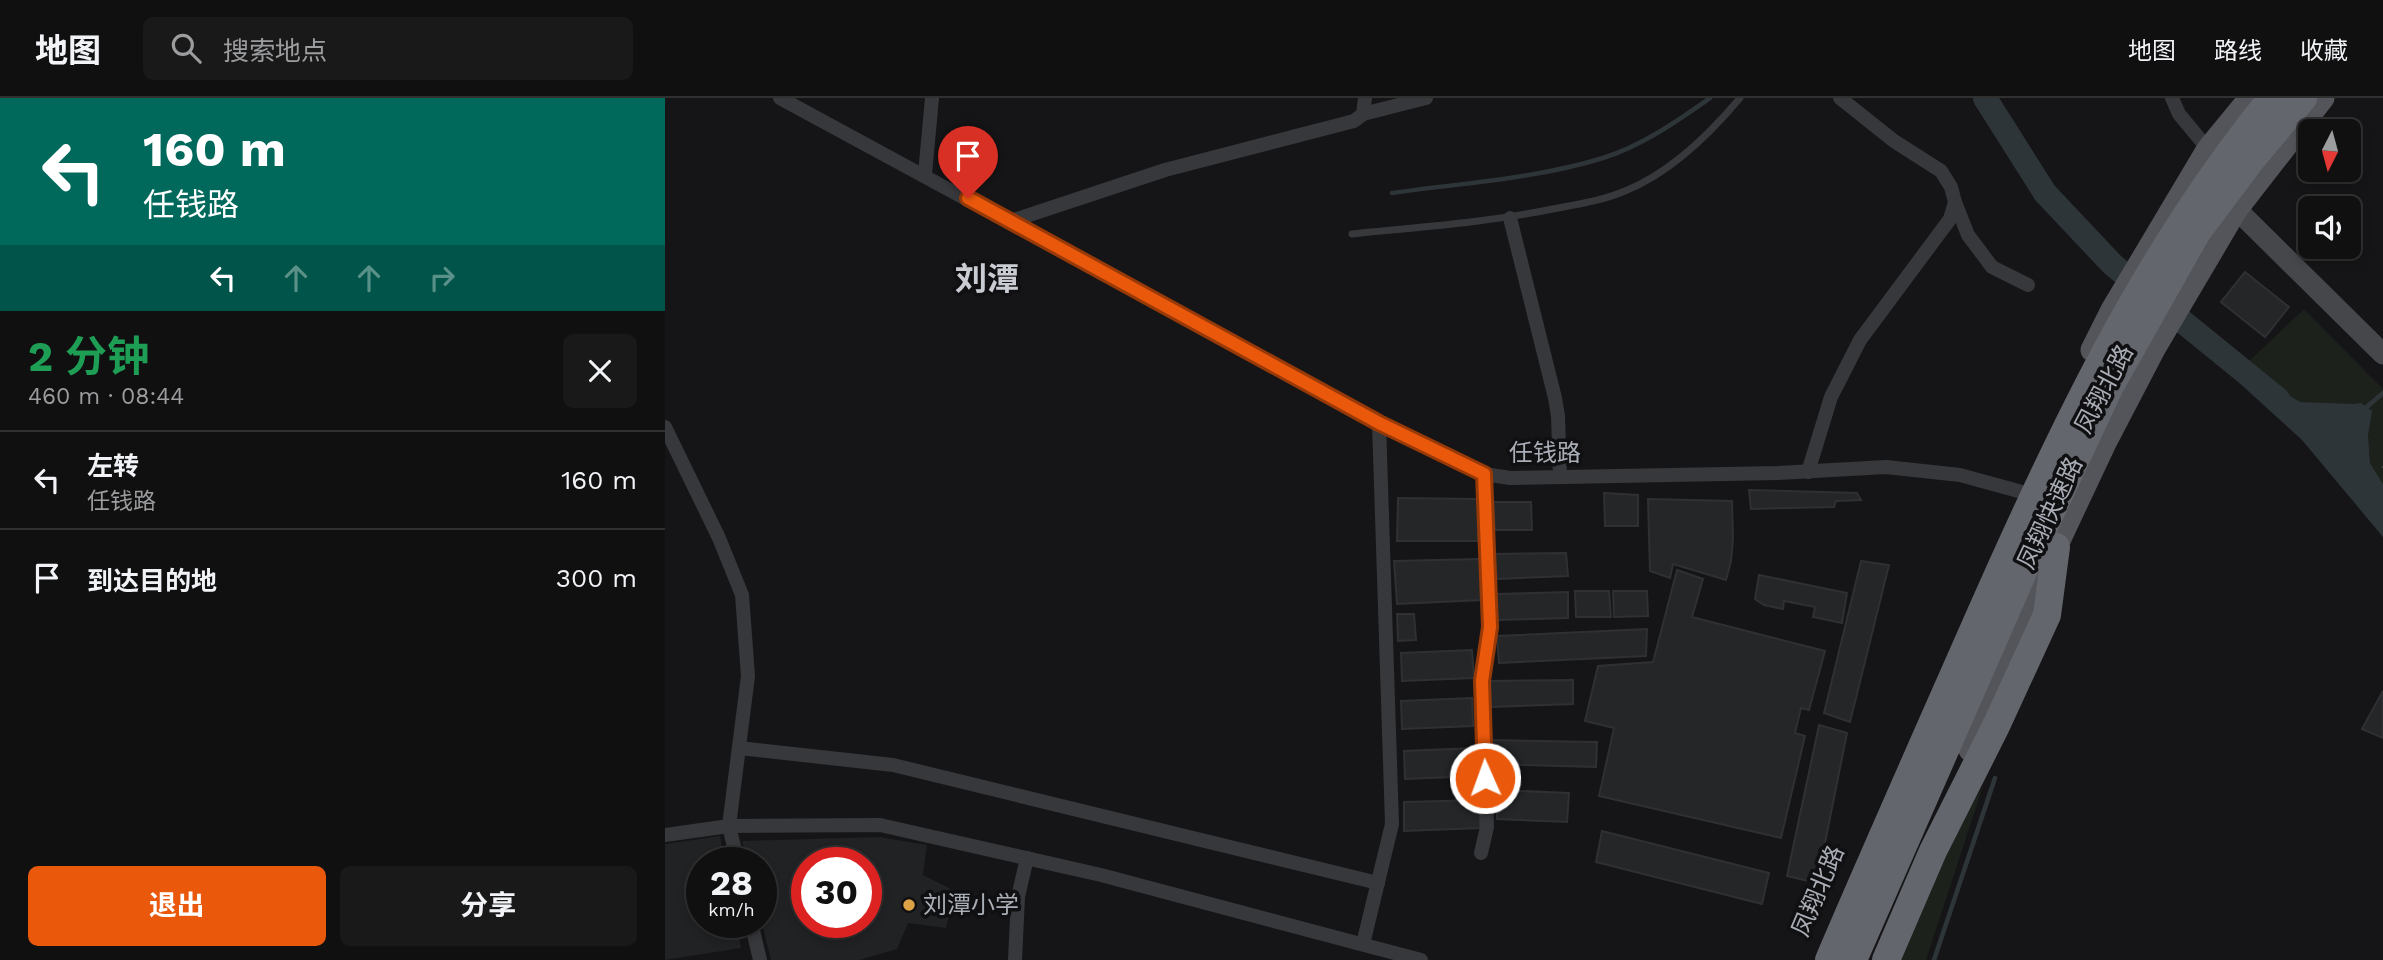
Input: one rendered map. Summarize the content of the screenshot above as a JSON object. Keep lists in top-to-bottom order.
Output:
{
  "streets": {
    "highway": ["凤翔快速路"],
    "main road": ["凤翔北路"],
    "street": ["任钱路"]
  },
  "crossings": [
    ["凤翔北路", "任钱路"]
  ],
  "districts": ["刘潭"],
  "places": ["刘潭小学"],
  "north": "bottom",
  "page": {
    "header": "地图",
    "search": "搜索地点",
    "nav": ["地图", "路线", "收藏"],
    "turn": ["160 m", "任钱路"],
    "heading": ["2 分钟", "460 m · 08:44"],
    "list": [
      {
        "name": "左转",
        "note": "任钱路",
        "value": "160 m"
      },
      {
        "name": "到达目的地",
        "value": "300 m"
      }
    ],
    "speed": "28 km/h",
    "limit": "30",
    "buttons": ["退出", "分享"]
  }
}
